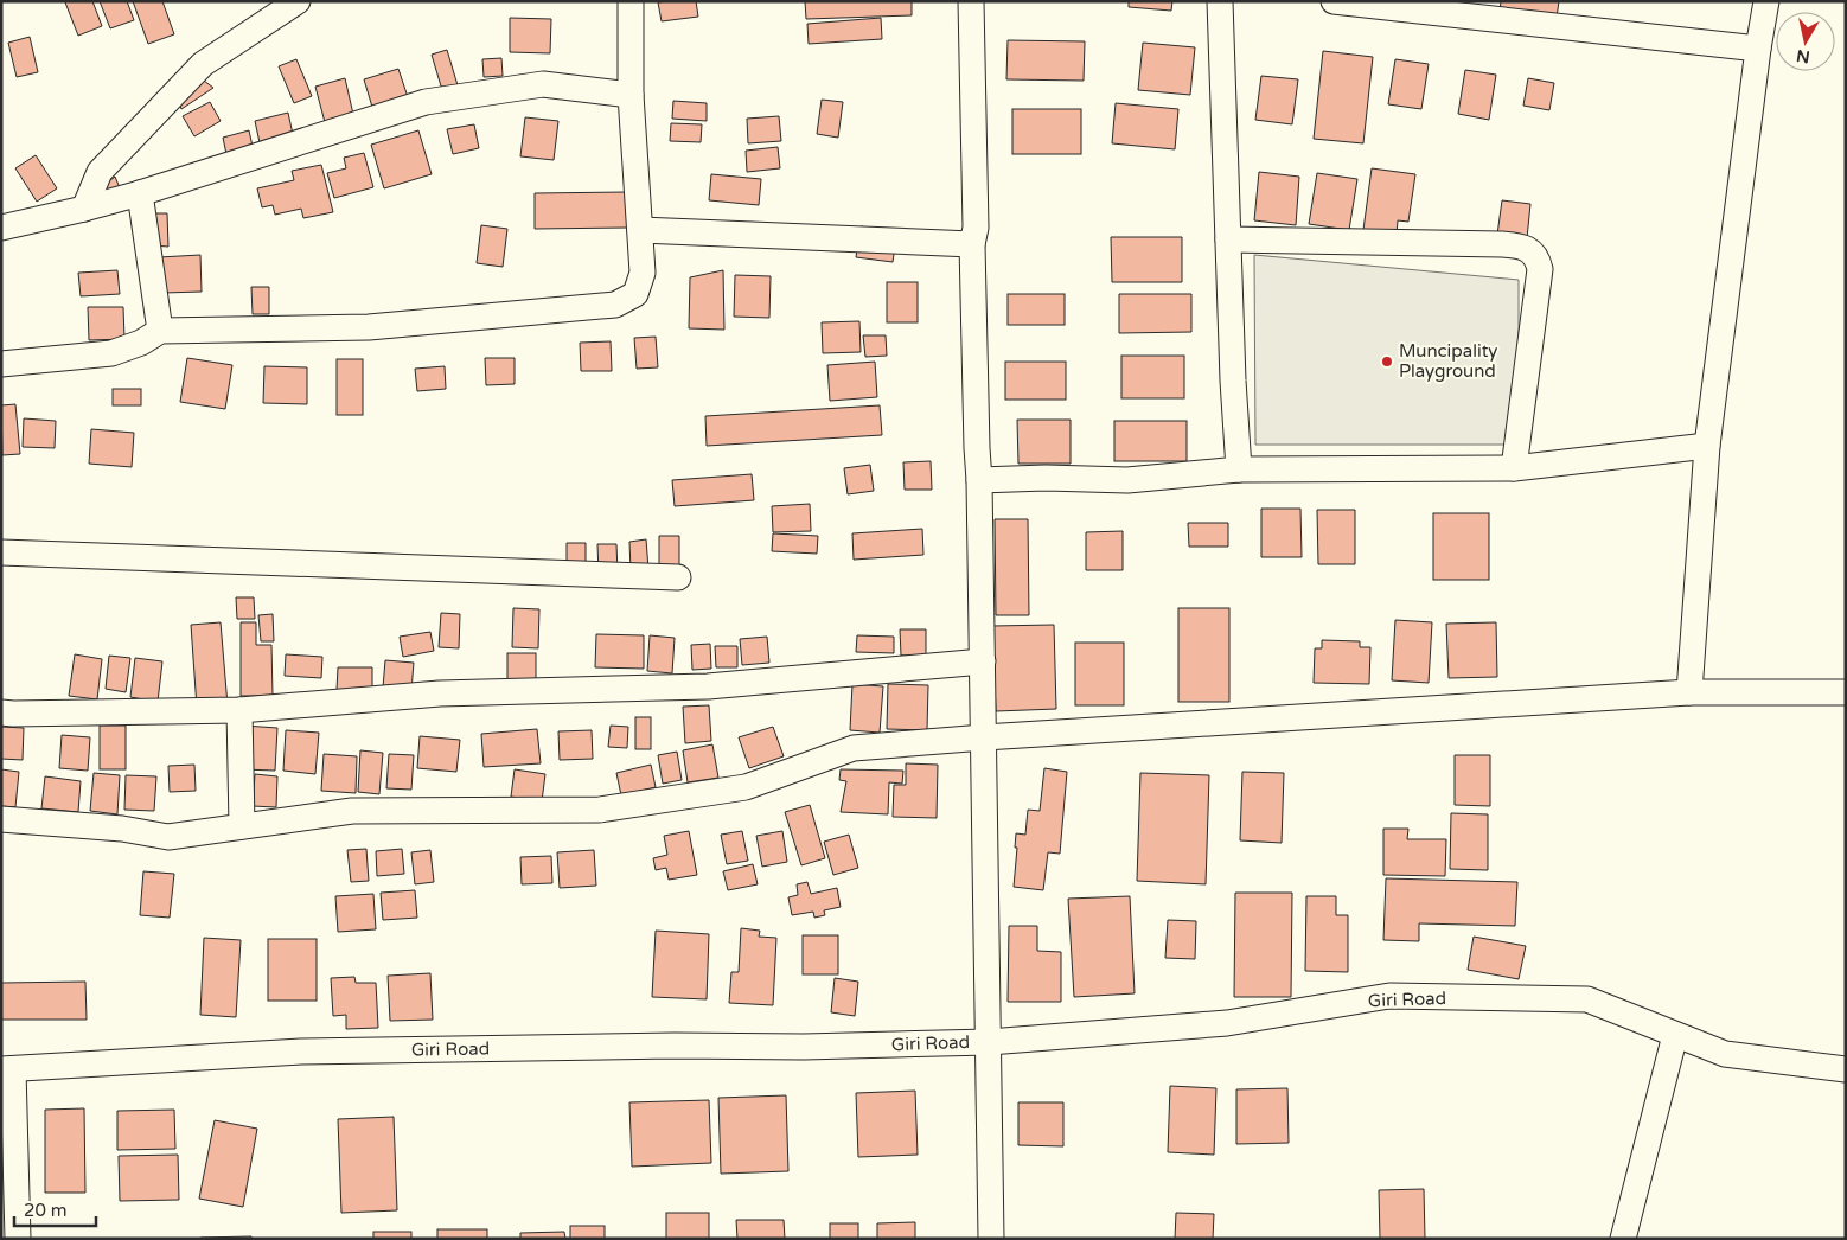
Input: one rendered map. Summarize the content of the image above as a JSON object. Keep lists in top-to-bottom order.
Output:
{
  "streets": {
    "street": ["Giri Road"]
  },
  "places": ["Muncipality Playground"],
  "scale_bar": "20 m",
  "north": "bottom"
}
